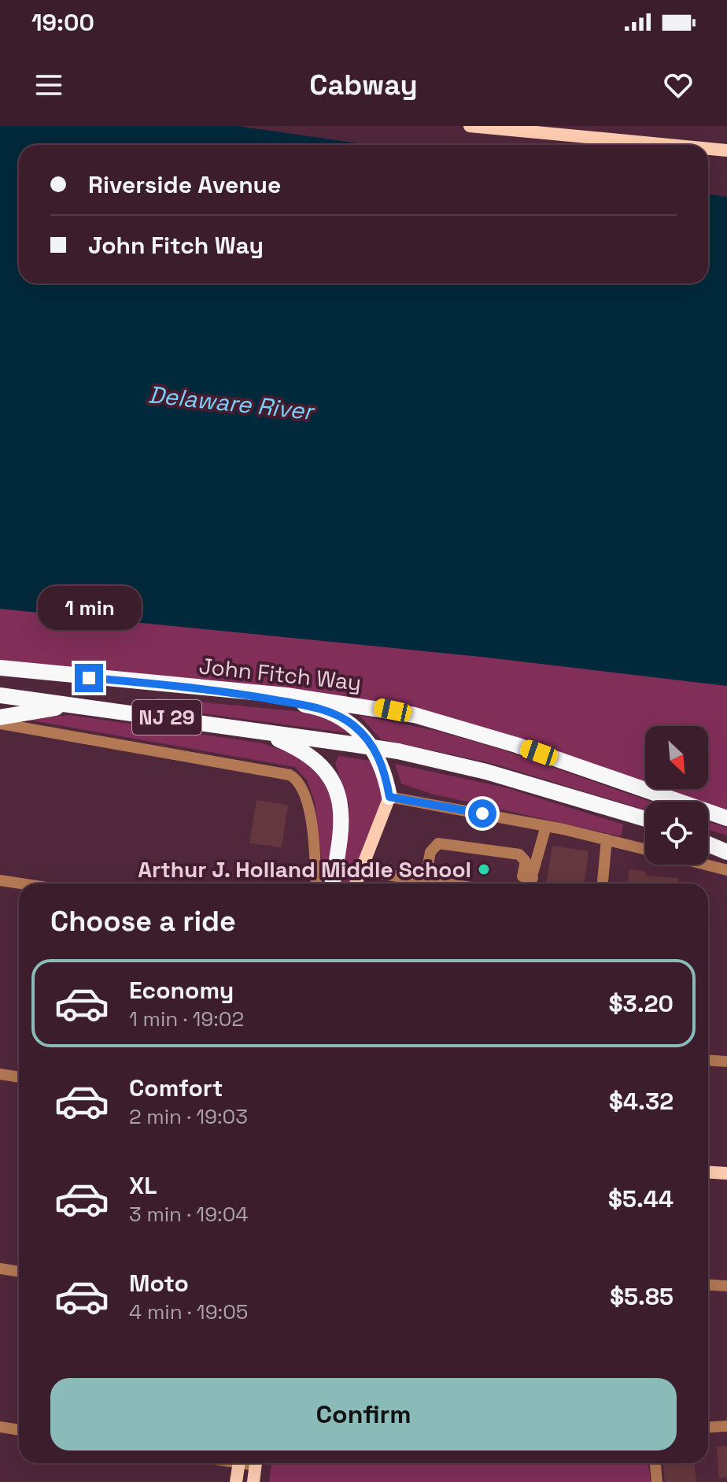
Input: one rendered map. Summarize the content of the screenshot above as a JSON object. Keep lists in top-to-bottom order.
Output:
{
  "streets": {
    "highway": ["John Fitch Way", "NJ 29"]
  },
  "water": ["Delaware River"],
  "places": ["Arthur J. Holland Middle School"],
  "north": "bottom right",
  "page": {
    "status": "19:00",
    "header": "Cabway",
    "banner": ["Riverside Avenue", "John Fitch Way"],
    "bubble": "1 min",
    "heading": "Choose a ride",
    "list": [
      {
        "name": "Economy",
        "note": "1 min · 19:02",
        "value": "$3.20"
      },
      {
        "name": "Comfort",
        "note": "2 min · 19:03",
        "value": "$4.32"
      },
      {
        "name": "XL",
        "note": "3 min · 19:04",
        "value": "$5.44"
      },
      {
        "name": "Moto",
        "note": "4 min · 19:05",
        "value": "$5.85"
      }
    ],
    "buttons": "Confirm"
  }
}
